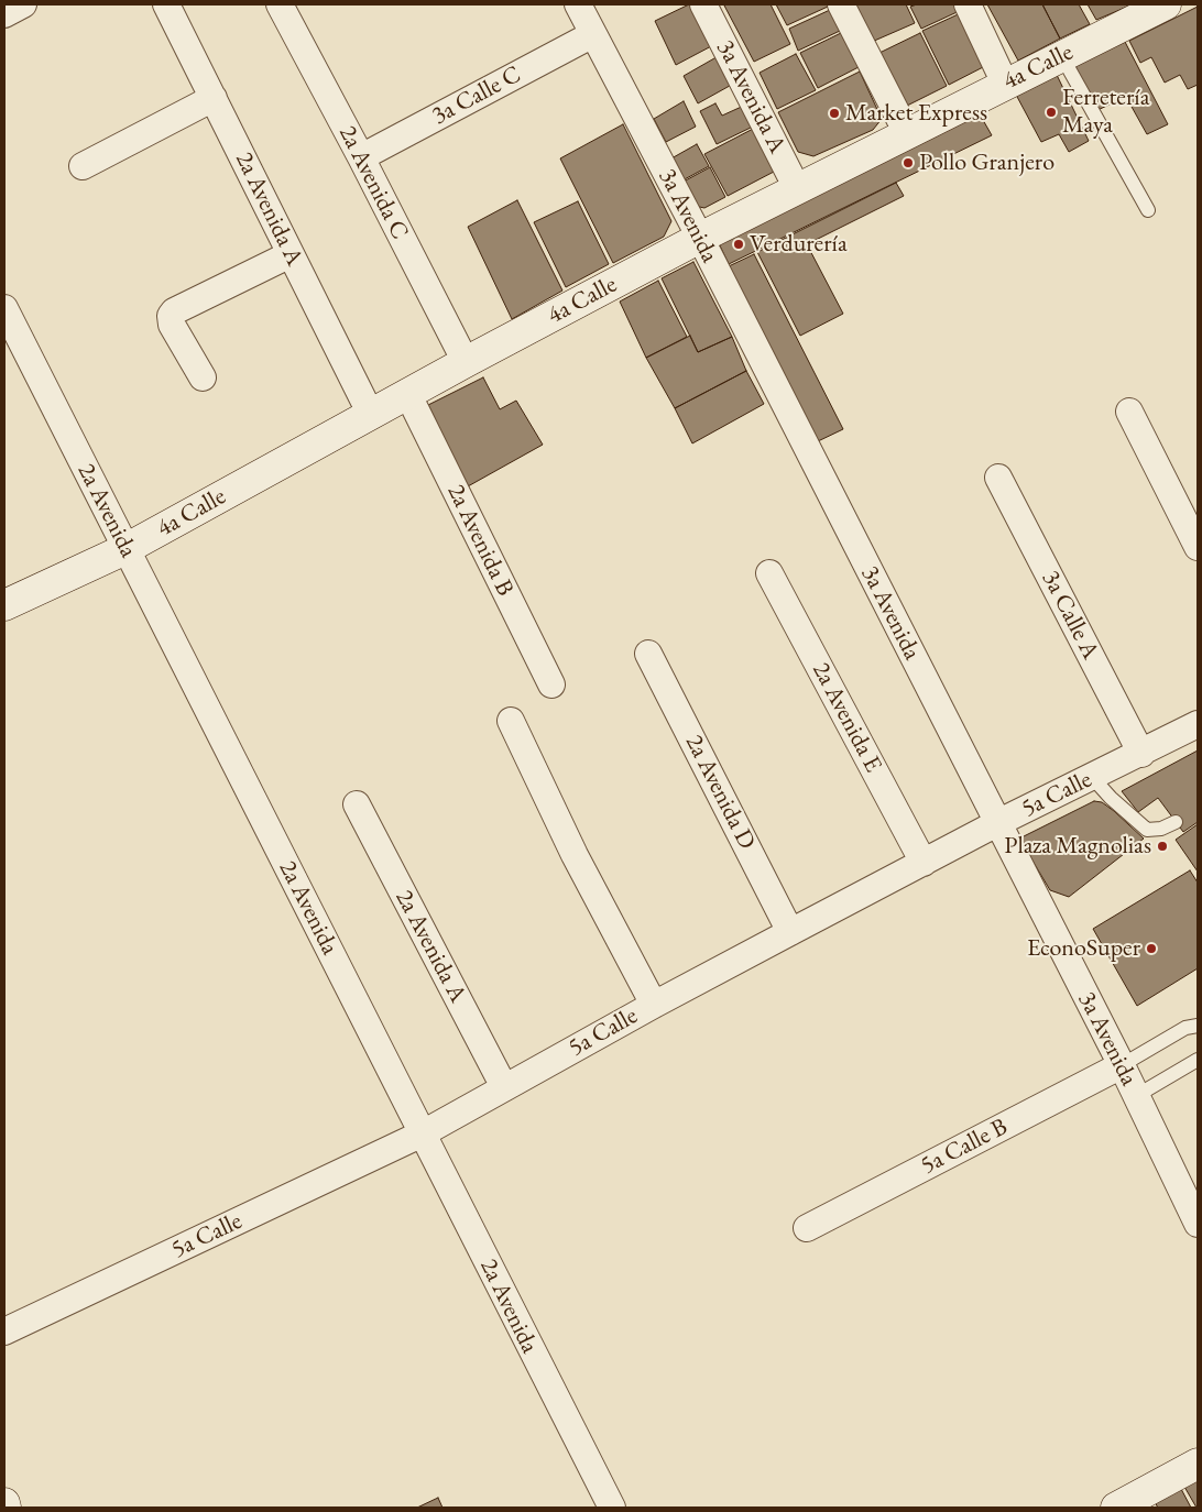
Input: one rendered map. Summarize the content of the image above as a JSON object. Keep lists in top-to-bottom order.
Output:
{
  "streets": {
    "main road": ["4a Calle"],
    "street": [
      "3a Calle C",
      "3a Avenida A",
      "2a Avenida C",
      "2a Avenida A",
      "3a Avenida",
      "2a Avenida",
      "2a Avenida B",
      "3a Calle A",
      "2a Avenida E",
      "2a Avenida D",
      "5a Calle",
      "5a Calle B"
    ]
  },
  "crossings": [
    ["4a Calle", "3a Avenida A"],
    ["4a Calle", "2a Avenida C"],
    ["4a Calle", "2a Avenida A"],
    ["4a Calle", "3a Avenida"],
    ["4a Calle", "2a Avenida"],
    ["4a Calle", "2a Avenida B"],
    ["3a Calle C", "2a Avenida C"],
    ["3a Calle C", "3a Avenida"],
    ["2a Avenida A", "5a Calle"],
    ["3a Avenida", "5a Calle"],
    ["3a Avenida", "5a Calle B"],
    ["2a Avenida", "5a Calle"],
    ["3a Calle A", "5a Calle"],
    ["2a Avenida E", "5a Calle"],
    ["2a Avenida D", "5a Calle"]
  ],
  "places": [
    "Ferretería Maya",
    "Market Express",
    "Pollo Granjero",
    "Verdurería",
    "Plaza Magnolias",
    "EconoSuper"
  ]
}
